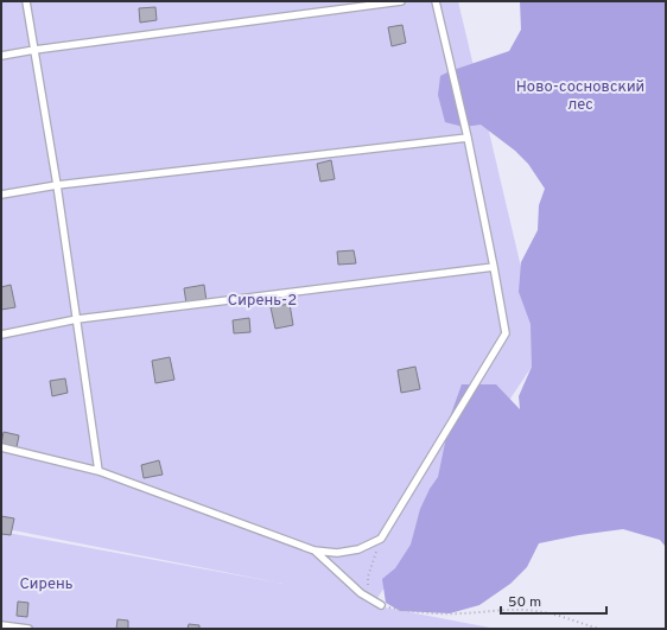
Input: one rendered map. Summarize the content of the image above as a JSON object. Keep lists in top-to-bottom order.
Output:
{
  "parks": ["Ново-сосновский лес", "Сирень-2", "Сирень"],
  "scale_bar": "50 m"
}
